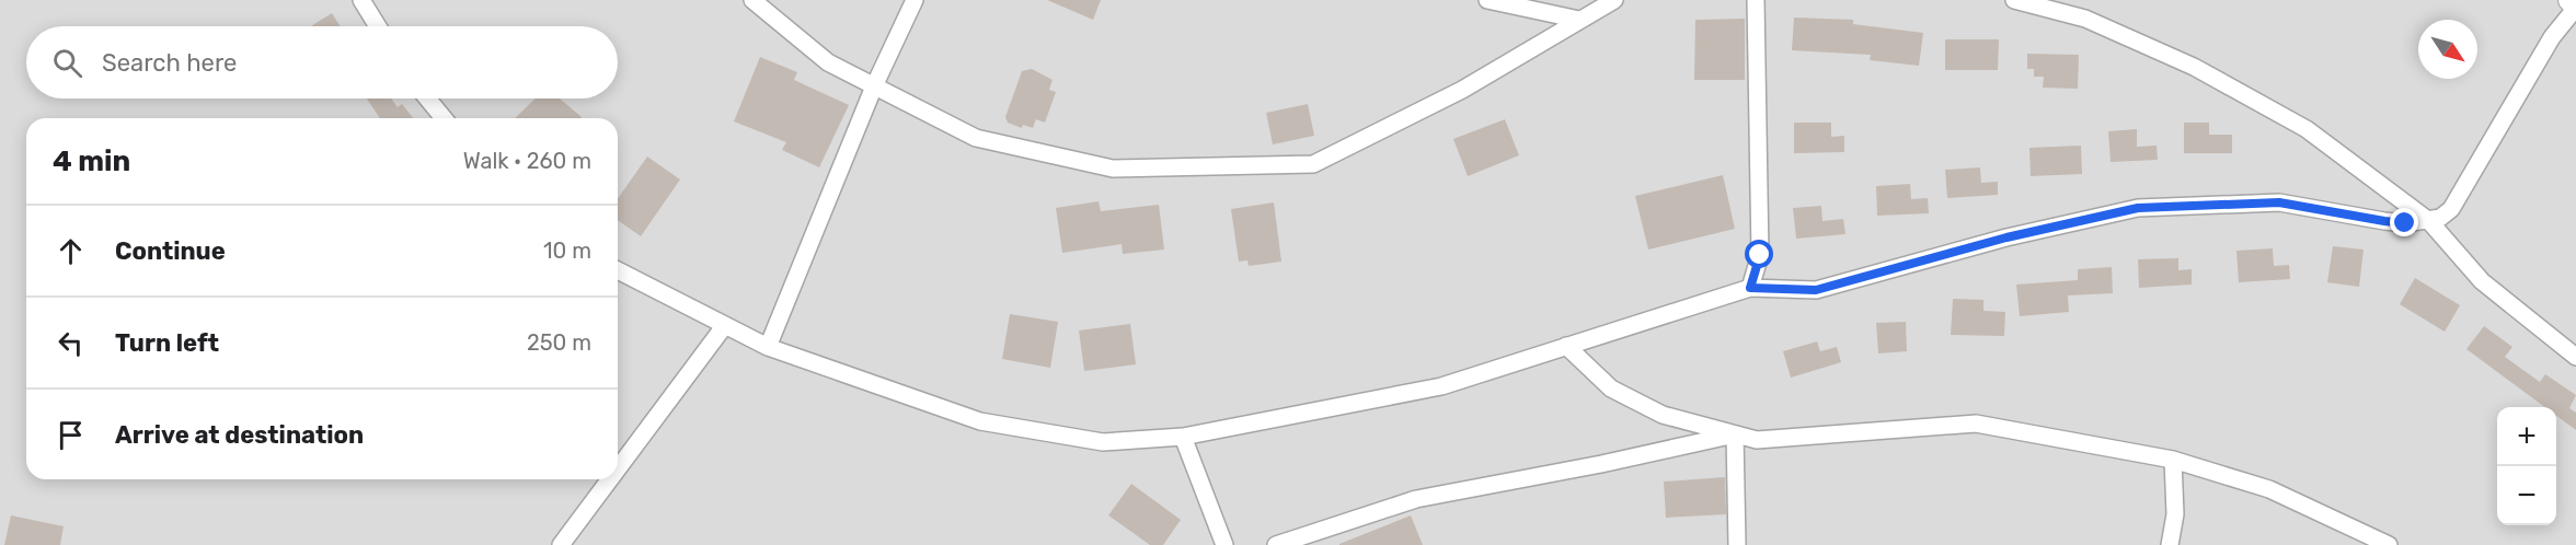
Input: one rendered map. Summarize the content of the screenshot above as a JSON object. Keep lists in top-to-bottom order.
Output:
{
  "north": "bottom right",
  "page": {
    "search": "Search here",
    "heading": ["4 min", "Walk · 260 m"],
    "list": [
      ["Continue", "10 m"],
      ["Turn left", "250 m"],
      "Arrive at destination"
    ],
    "map_buttons": ["+", "−"]
  }
}
